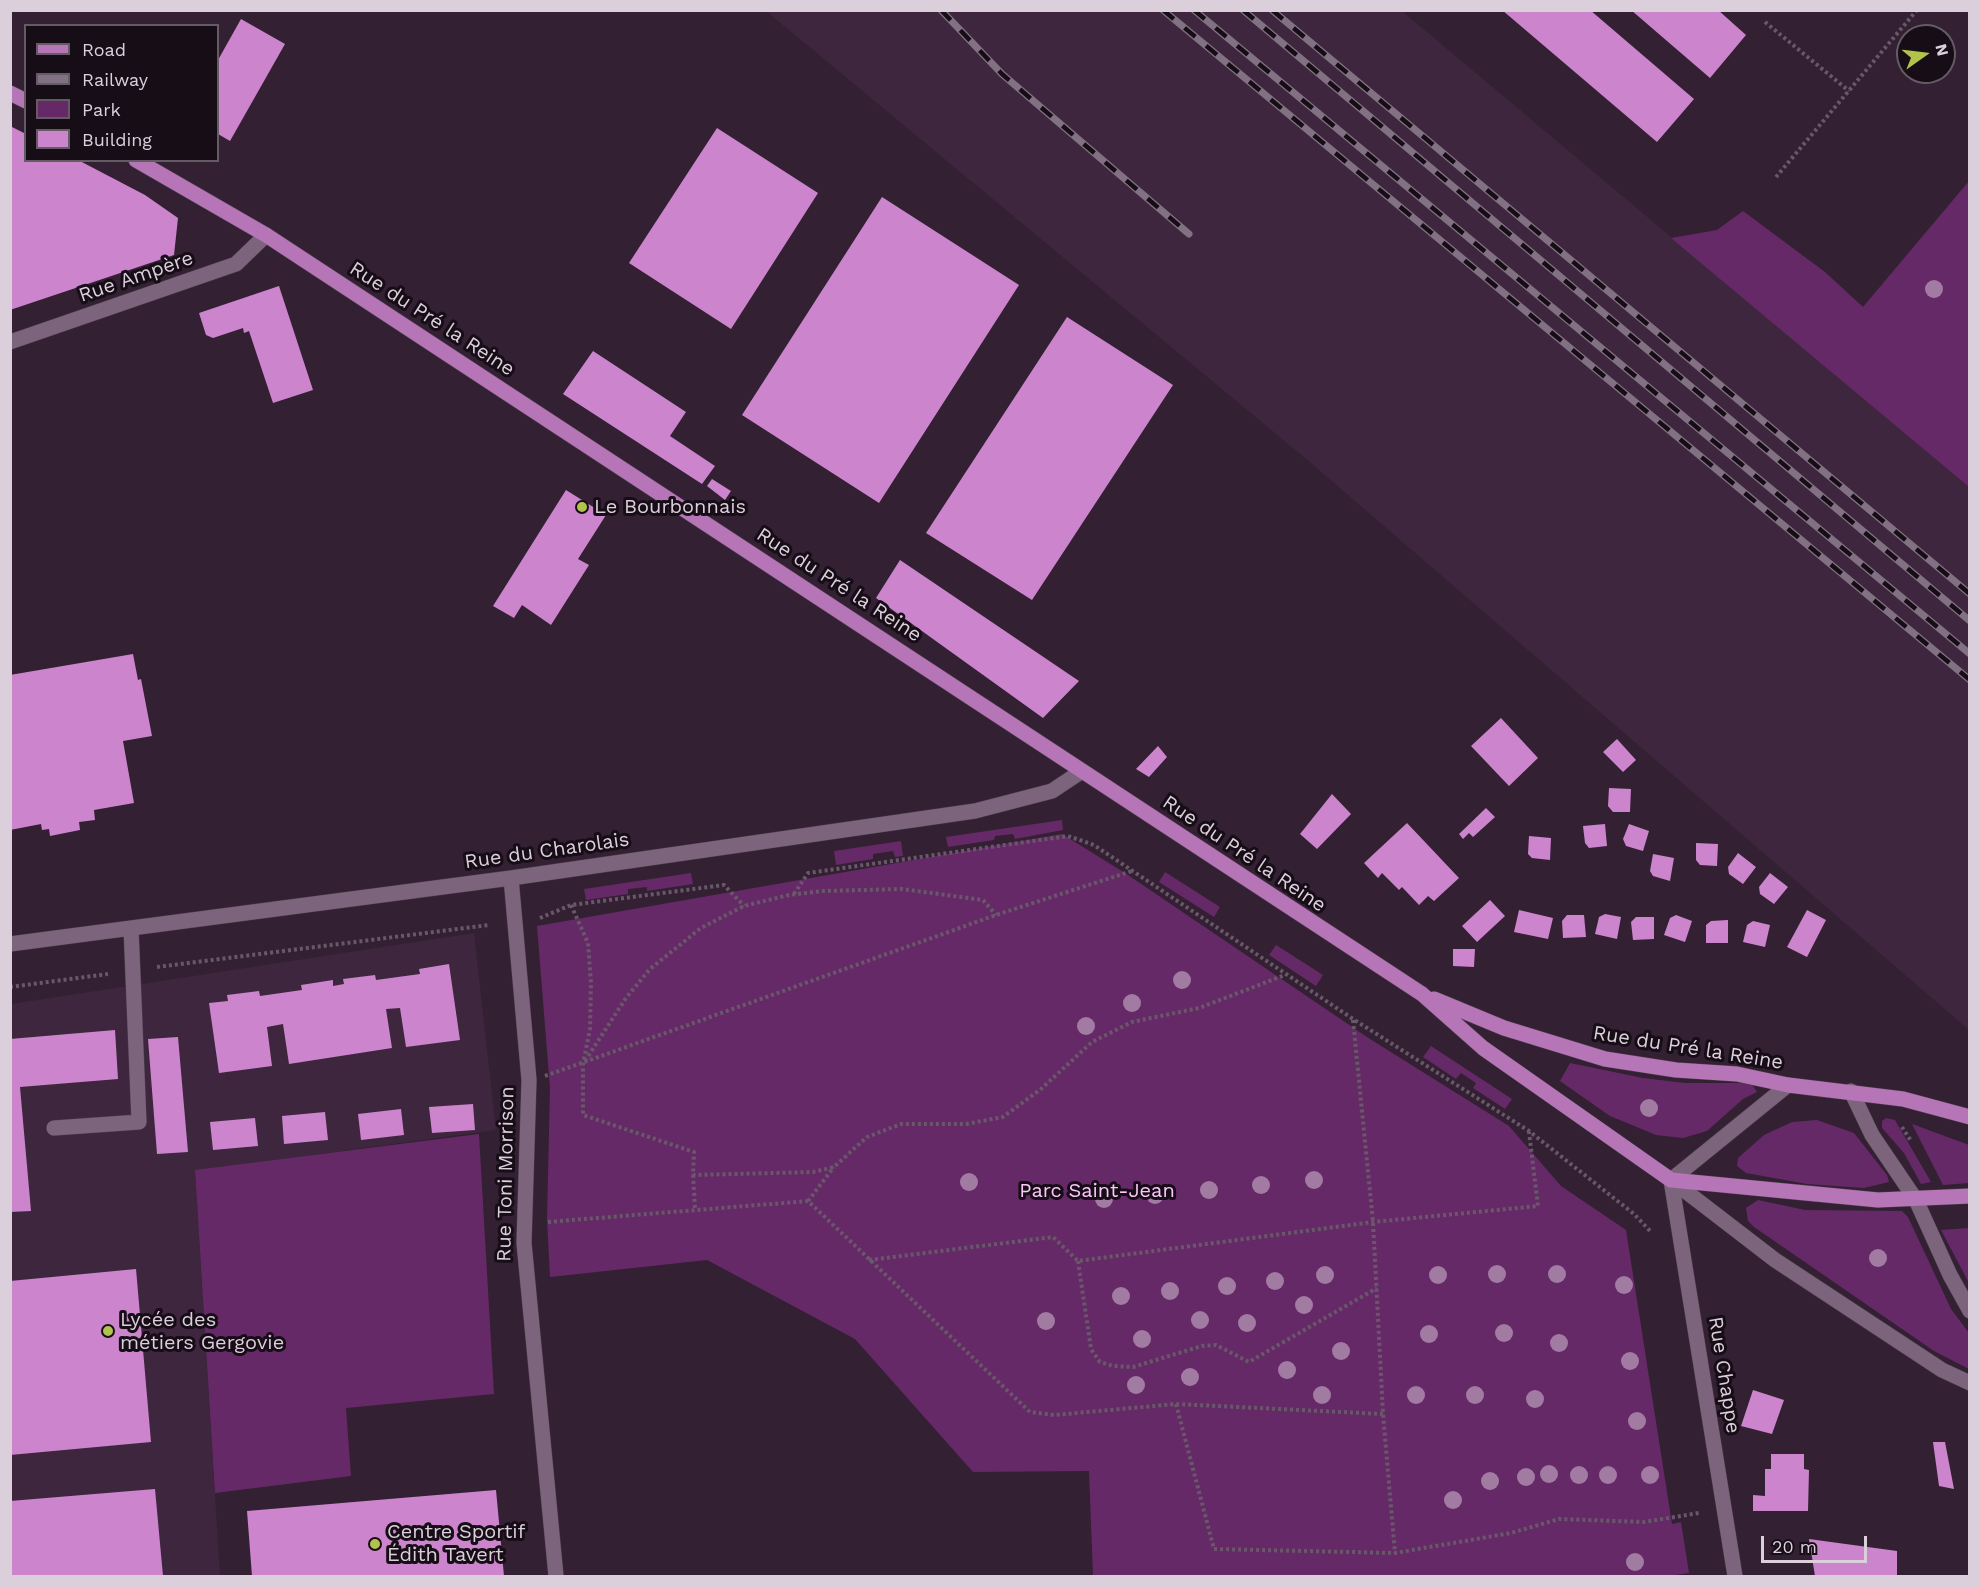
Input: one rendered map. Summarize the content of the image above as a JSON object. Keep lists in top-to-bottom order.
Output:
{
  "streets": {
    "main road": ["Rue du Pré la Reine"],
    "street": [
      "Rue Ampère",
      "Rue du Charolais",
      "Rue Toni Morrison",
      "Rue Chappe"
    ]
  },
  "crossings": [
    ["Rue Ampère", "Rue du Pré la Reine"],
    ["Rue du Pré la Reine", "Rue du Charolais"],
    ["Rue du Pré la Reine", "Rue Chappe"],
    ["Rue du Charolais", "Rue Toni Morrison"]
  ],
  "parks": ["Parc Saint-Jean"],
  "places": ["Le Bourbonnais", "Lycée des métiers Gergovie", "Centre Sportif Édith Tavert"],
  "legend": [
    "Road",
    "Railway",
    "Park",
    "Building"
  ],
  "scale_bar": "20 m",
  "north": "right"
}
